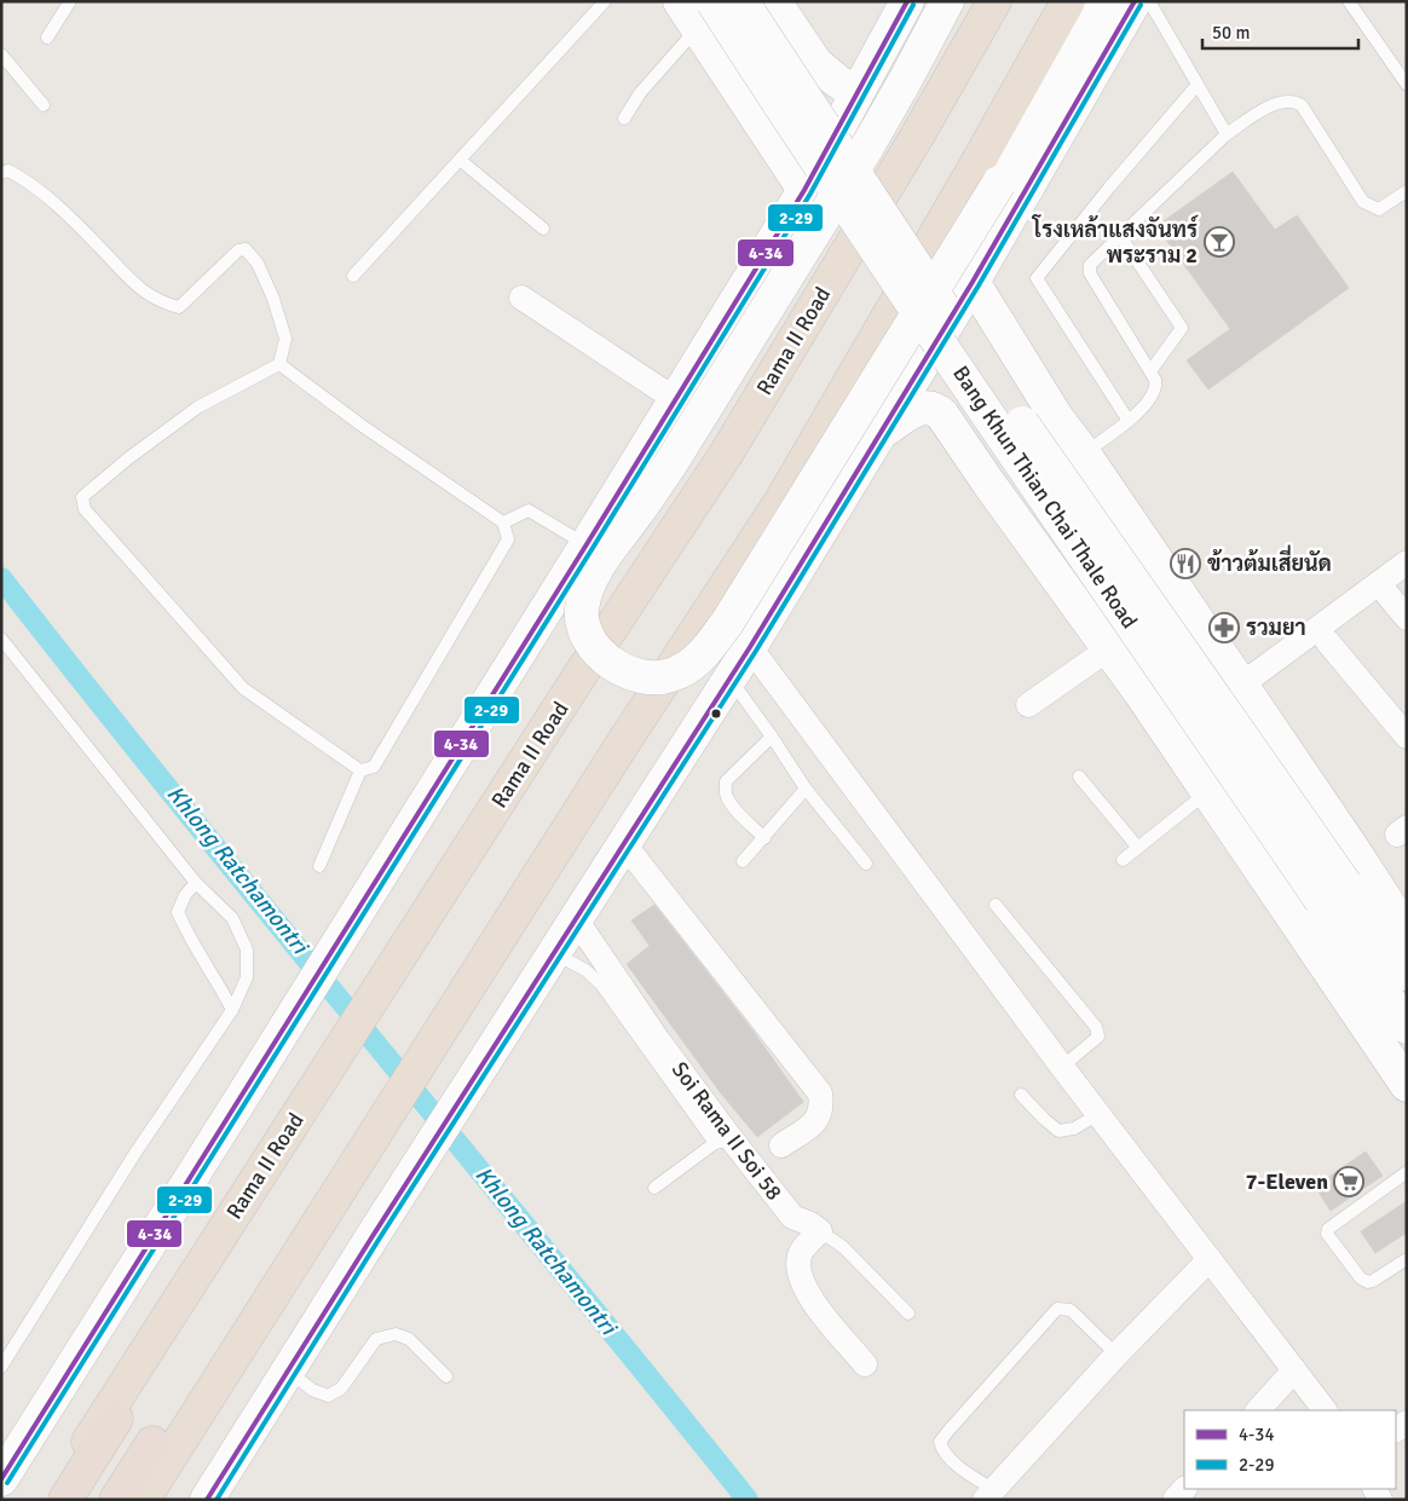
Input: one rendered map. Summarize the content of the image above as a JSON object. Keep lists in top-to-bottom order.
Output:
{
  "streets": {
    "highway": ["Rama II Road"],
    "main road": ["Bang Khun Thian Chai Thale Road"],
    "street": ["Soi Rama II Soi 58"]
  },
  "water": ["Khlong Ratchamontri"],
  "places": {
    "bar": ["โรงเหล้าแสงจันทร์ พระราม 2"],
    "restaurant": ["ข้าวต้มเสี่ยนัด"],
    "pharmacy": ["รวมยา"],
    "supermarket": ["7-Eleven"]
  },
  "lines": ["transit line 4-34", "transit line 2-29"],
  "legend": ["4-34", "2-29"],
  "scale_bar": "50 m"
}
